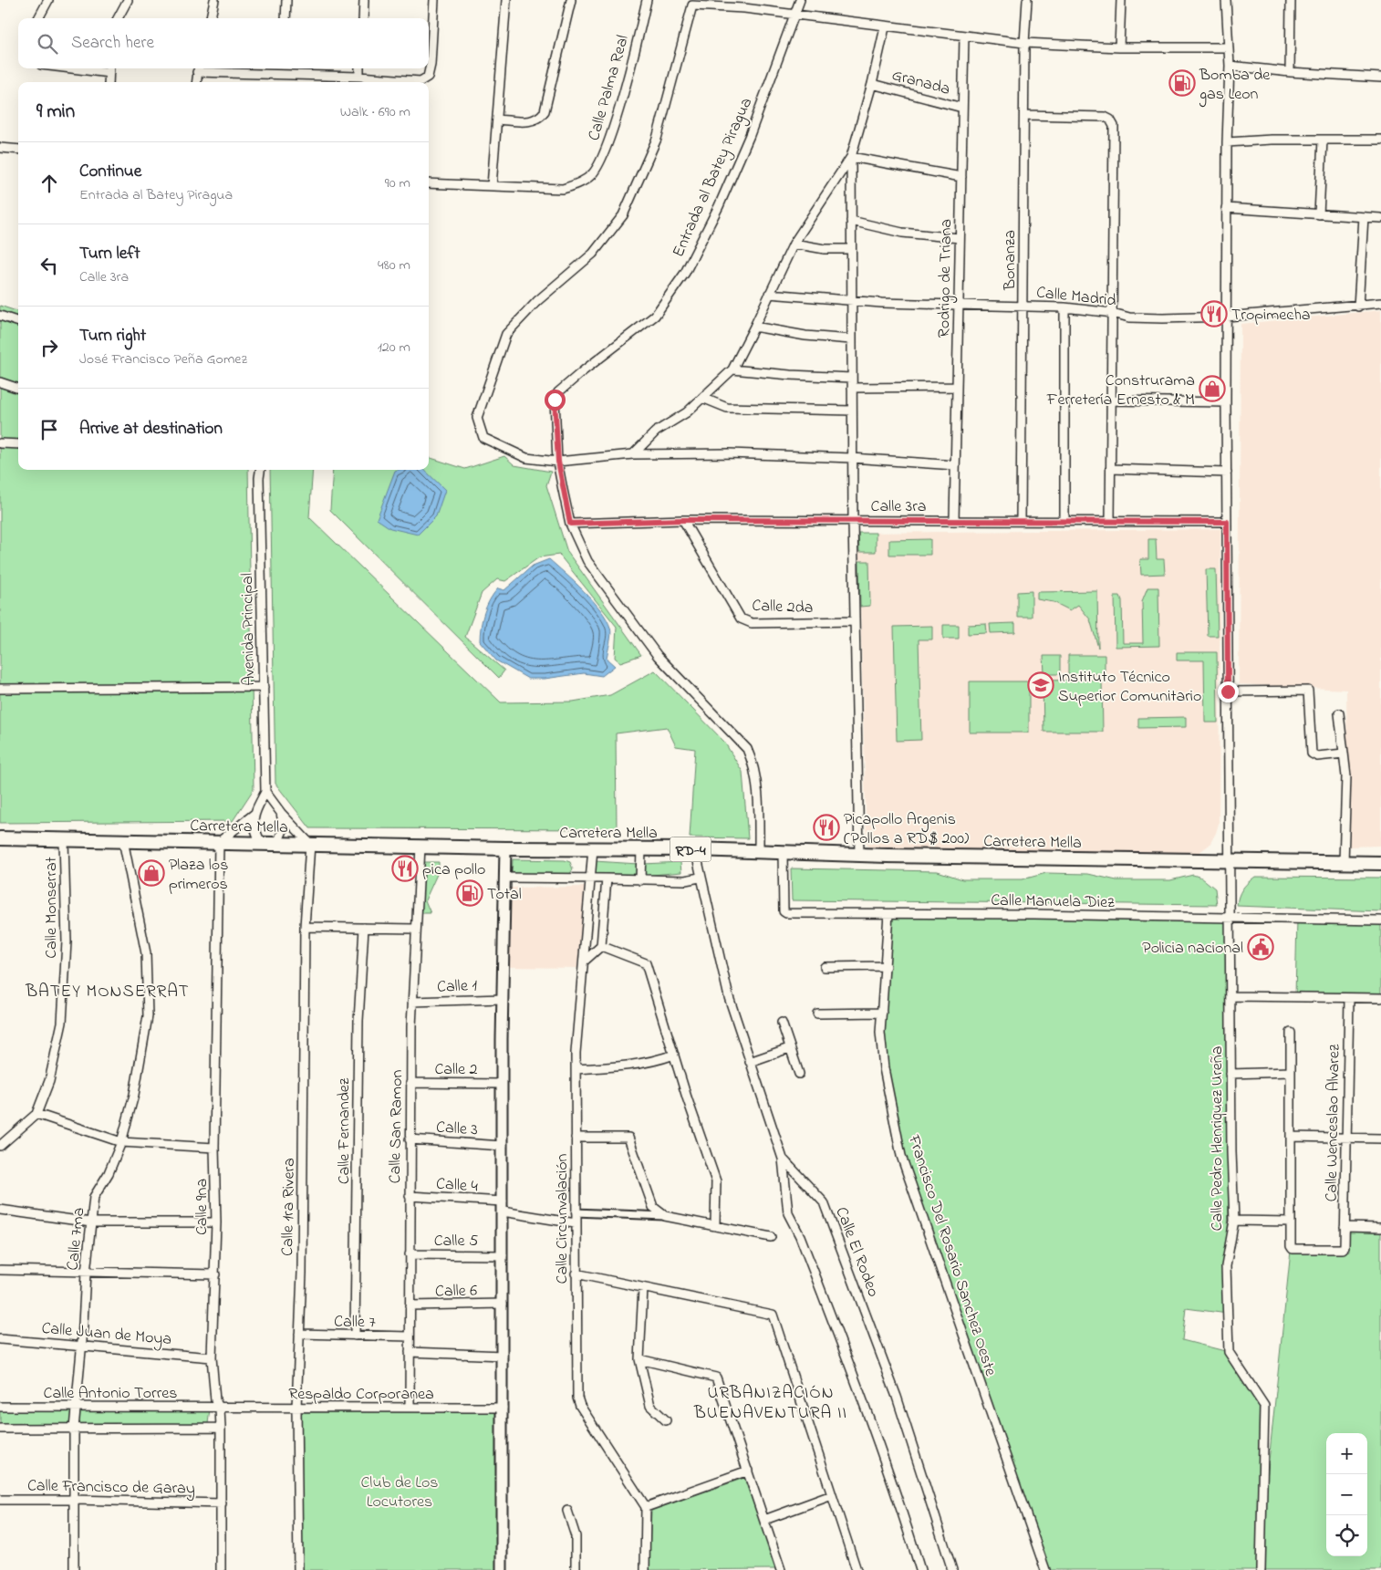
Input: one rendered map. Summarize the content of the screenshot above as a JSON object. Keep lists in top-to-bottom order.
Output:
{
  "streets": {
    "main road": ["Carretera Mella", "RD-4"],
    "street": [
      "Granada",
      "Calle Palma Real",
      "Entrada al Batey Piragua",
      "Bonanza",
      "Rodrigo de Triana",
      "Calle Madrid",
      "Calle 3ra",
      "Calle 2da",
      "Avenida Principal",
      "Calle Manuela Diez",
      "Calle Monserrat",
      "Calle 1",
      "Calle 2",
      "Calle Wenceslao Alvarez",
      "Calle San Ramon",
      "Calle 3",
      "Calle Fernandez",
      "Calle Pedro Henriquez Ureña",
      "Calle 4",
      "Calle 9na",
      "Calle 1ra Rivera",
      "Calle Circunvalación",
      "Calle 7ma",
      "Calle 5",
      "Calle El Rodeo",
      "Francisco Del Rosario Sanchez Oeste",
      "Calle 6",
      "Calle 7",
      "Calle Juan de Moya",
      "Calle Antonio Torres",
      "Respaldo Corporanea",
      "Calle Francisco de Garay"
    ]
  },
  "crossings": [
    ["Granada", "Rodrigo de Triana"],
    ["Entrada al Batey Piragua", "Calle 3ra"],
    ["Entrada al Batey Piragua", "Carretera Mella"],
    ["Bonanza", "Calle Madrid"],
    ["Bonanza", "Calle 3ra"],
    ["Rodrigo de Triana", "Calle Madrid"],
    ["Rodrigo de Triana", "Calle 3ra"],
    ["Calle Madrid", "Calle Pedro Henriquez Ureña"],
    ["Calle 3ra", "Calle 2da"],
    ["Calle 3ra", "Calle Pedro Henriquez Ureña"],
    ["Carretera Mella", "Calle Manuela Diez"],
    ["Carretera Mella", "Calle Monserrat"],
    ["Carretera Mella", "Calle San Ramon"],
    ["Carretera Mella", "Calle Pedro Henriquez Ureña"],
    ["Carretera Mella", "Calle 9na"],
    ["Carretera Mella", "Calle 1ra Rivera"],
    ["Carretera Mella", "Calle Circunvalación"],
    ["Carretera Mella", "Calle 7ma"],
    ["Carretera Mella", "Calle El Rodeo"],
    ["Calle Manuela Diez", "Calle Pedro Henriquez Ureña"],
    ["Calle Manuela Diez", "Francisco Del Rosario Sanchez Oeste"],
    ["Calle 1", "Calle San Ramon"],
    ["Calle 2", "Calle San Ramon"],
    ["Calle San Ramon", "Calle 3"],
    ["Calle San Ramon", "Calle 4"],
    ["Calle San Ramon", "Calle 5"],
    ["Calle San Ramon", "Calle 6"],
    ["Calle San Ramon", "Calle 7"],
    ["Calle San Ramon", "Respaldo Corporanea"],
    ["Calle Fernandez", "Calle 7"],
    ["Calle 4", "Calle Circunvalación"],
    ["Calle 9na", "Calle Juan de Moya"],
    ["Calle 9na", "Calle Antonio Torres"],
    ["Calle 9na", "Respaldo Corporanea"],
    ["Calle 9na", "Calle Francisco de Garay"],
    ["Calle 1ra Rivera", "Calle 7"],
    ["Calle 1ra Rivera", "Respaldo Corporanea"],
    ["Calle 7ma", "Calle Juan de Moya"],
    ["Calle 7ma", "Calle Antonio Torres"],
    ["Calle 7ma", "Calle Francisco de Garay"],
    ["Calle Antonio Torres", "Respaldo Corporanea"]
  ],
  "districts": ["BATEY MONSERRAT", "URBANIZACIÓN BUENAVENTURA II"],
  "parks": ["Club de Los Locutores"],
  "places": {
    "fuel station": ["Bomba de gas Leon", "Total"],
    "restaurant": ["Tropimecha", "Picapollo Argenis (Pollos a RD$ 200)", "pica pollo"],
    "shop": ["Construrama Ferretería Ernesto & M", "Plaza los primeros"],
    "school or university": ["Instituto Técnico Superior Comunitario"],
    "public building": ["Policia nacional"]
  },
  "page": {
    "search": "Search here",
    "heading": ["9 min", "Walk · 690 m"],
    "list": [
      ["Continue", "Entrada al Batey Piragua", "90 m"],
      ["Turn left", "Calle 3ra", "480 m"],
      ["Turn right", "José Francisco Peña Gomez", "120 m"],
      "Arrive at destination"
    ],
    "map_buttons": ["+", "−"]
  }
}
